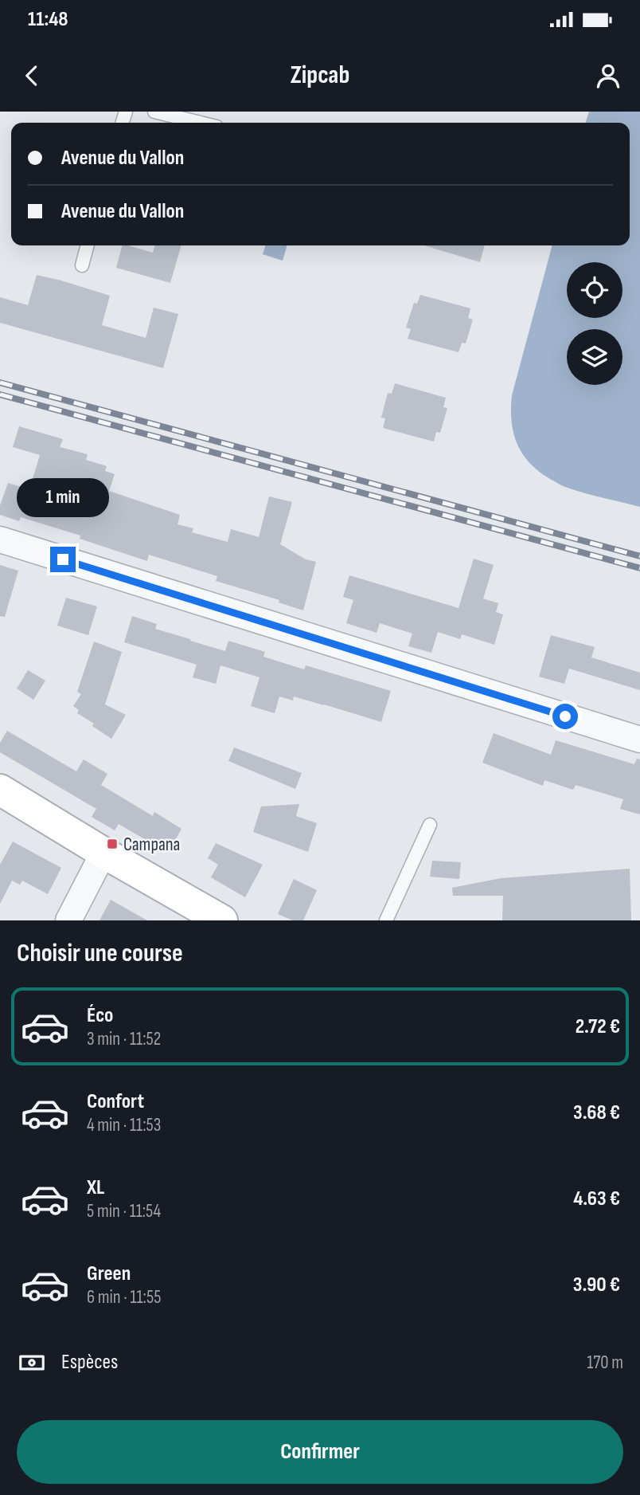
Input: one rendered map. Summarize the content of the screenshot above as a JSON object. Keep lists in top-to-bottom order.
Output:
{
  "places": {
    "transit": ["Campana"]
  },
  "page": {
    "status": "11:48",
    "header": "Zipcab",
    "banner": ["Avenue du Vallon", "Avenue du Vallon"],
    "bubble": "1 min",
    "heading": "Choisir une course",
    "list": [
      {
        "name": "Éco",
        "note": "3 min · 11:52",
        "value": "2.72 €"
      },
      {
        "name": "Confort",
        "note": "4 min · 11:53",
        "value": "3.68 €"
      },
      {
        "name": "XL",
        "note": "5 min · 11:54",
        "value": "4.63 €"
      },
      {
        "name": "Green",
        "note": "6 min · 11:55",
        "value": "3.90 €"
      }
    ],
    "pay": ["Espèces", "170 m"],
    "buttons": "Confirmer"
  }
}
